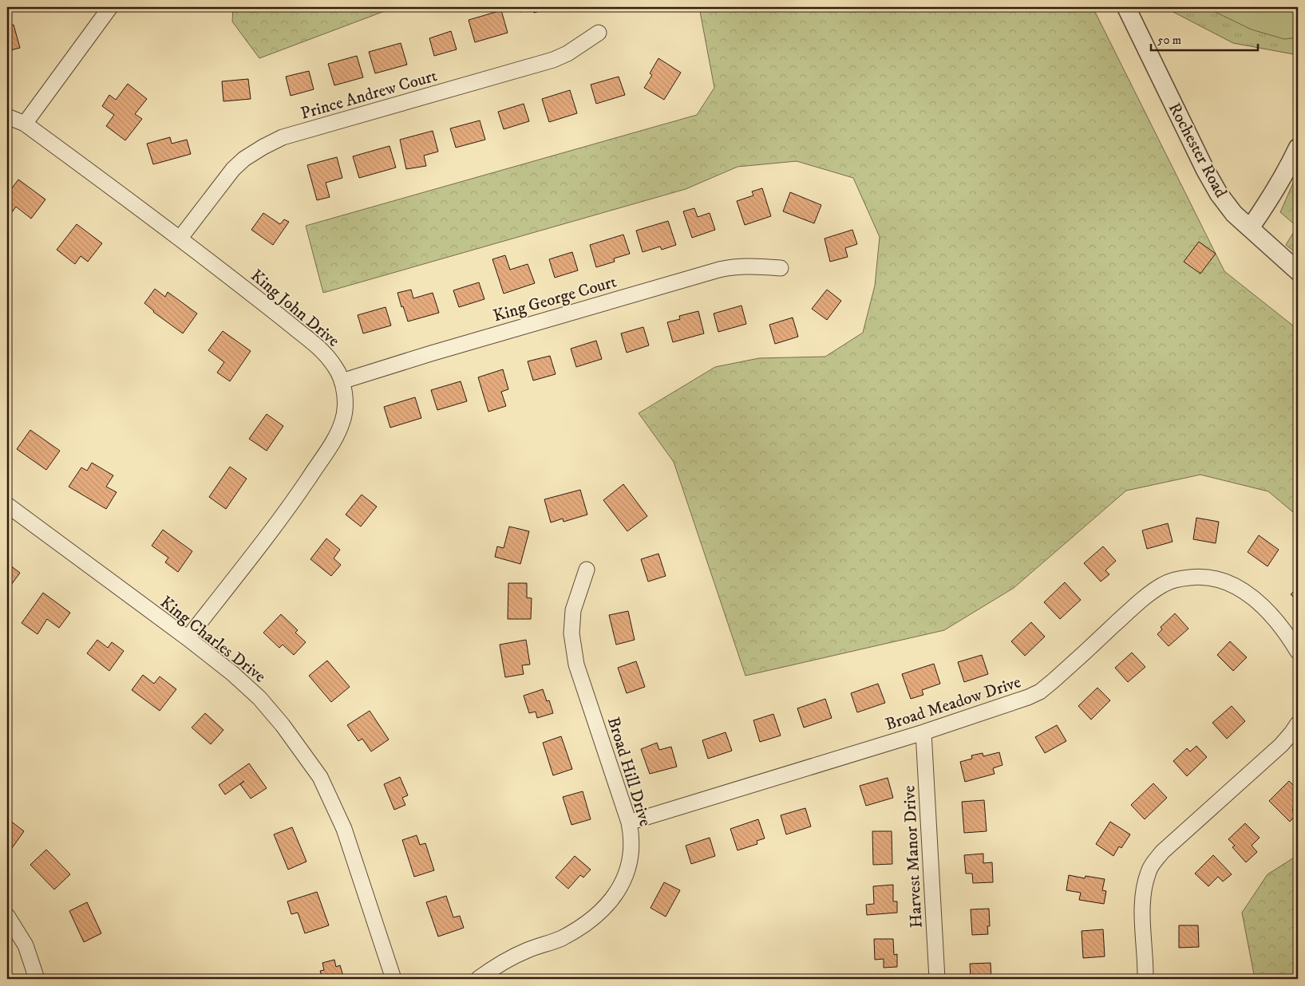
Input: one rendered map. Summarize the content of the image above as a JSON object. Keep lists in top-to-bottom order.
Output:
{
  "streets": {
    "street": [
      "Prince Andrew Court",
      "Rochester Road",
      "King George Court",
      "King John Drive",
      "King Charles Drive",
      "Broad Meadow Drive",
      "Broad Hill Drive",
      "Harvest Manor Drive"
    ]
  },
  "crossings": [
    ["Prince Andrew Court", "King John Drive"],
    ["King George Court", "King John Drive"],
    ["King John Drive", "King Charles Drive"],
    ["Broad Meadow Drive", "Broad Hill Drive"],
    ["Broad Meadow Drive", "Harvest Manor Drive"]
  ],
  "scale_bar": "50 m"
}
